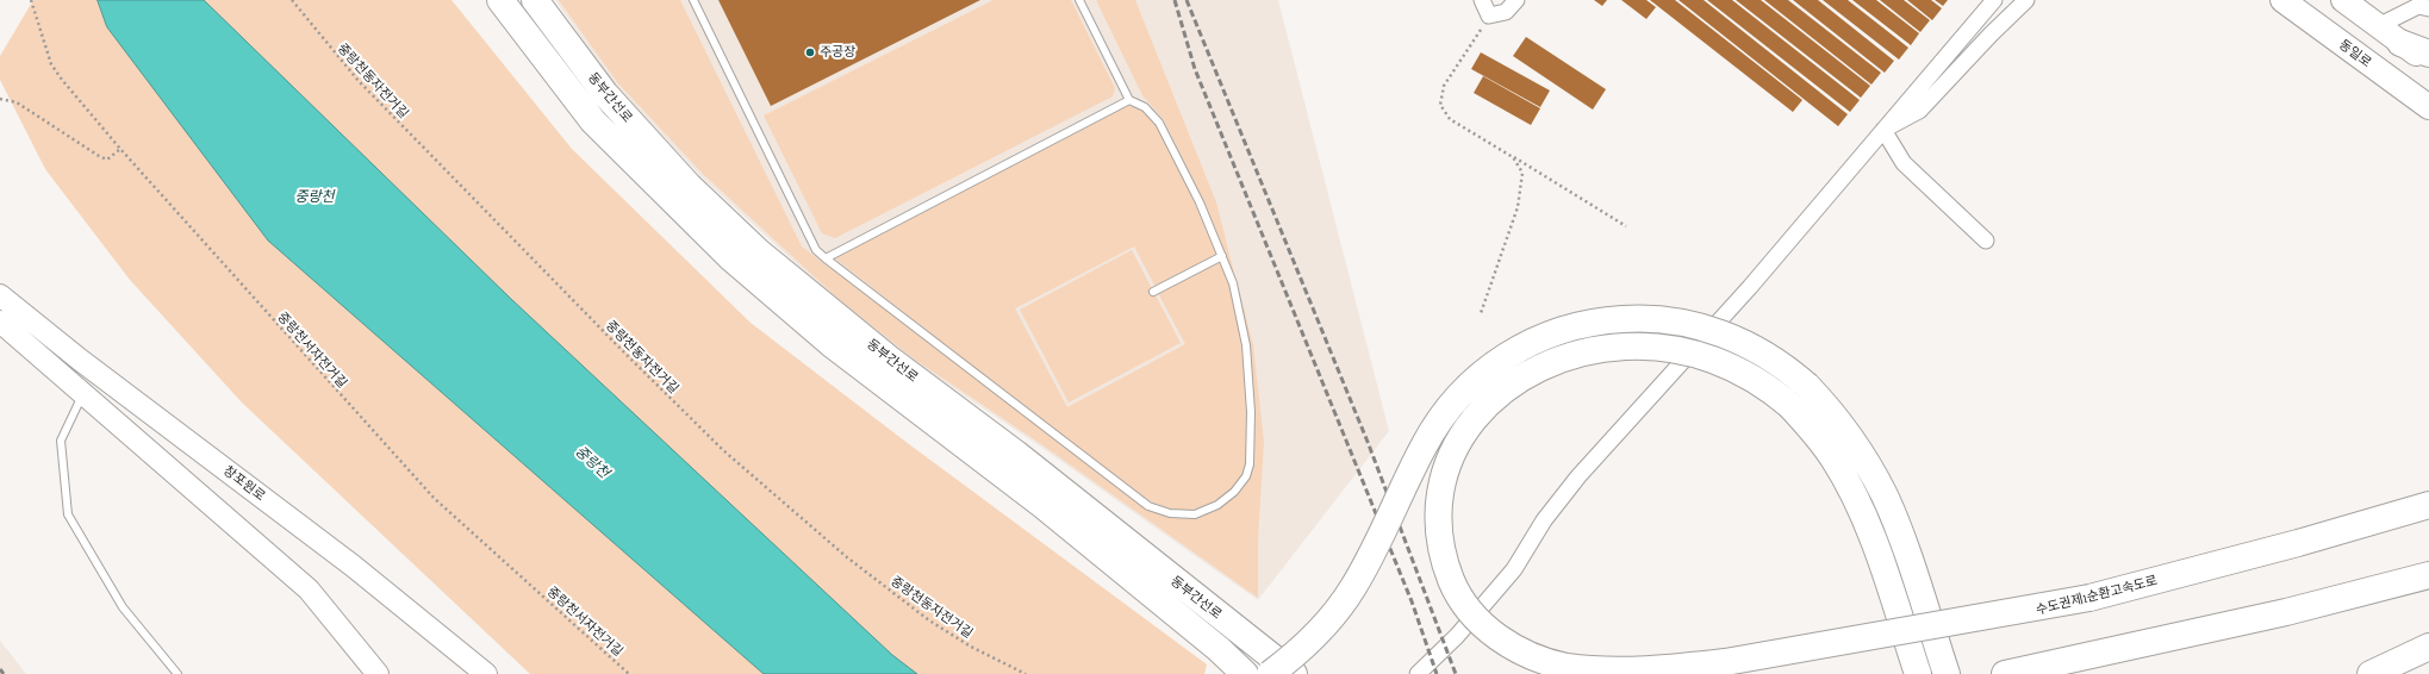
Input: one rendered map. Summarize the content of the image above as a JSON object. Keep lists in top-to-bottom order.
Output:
{
  "streets": {
    "highway": ["동부간선로", "수도권제1순환고속도로"],
    "main road": ["동일로"],
    "street": ["창포원로"],
    "path": ["중랑천동자전거길", "중랑천서자전거길"]
  },
  "water": ["중랑천"],
  "places": ["주공장"]
}
